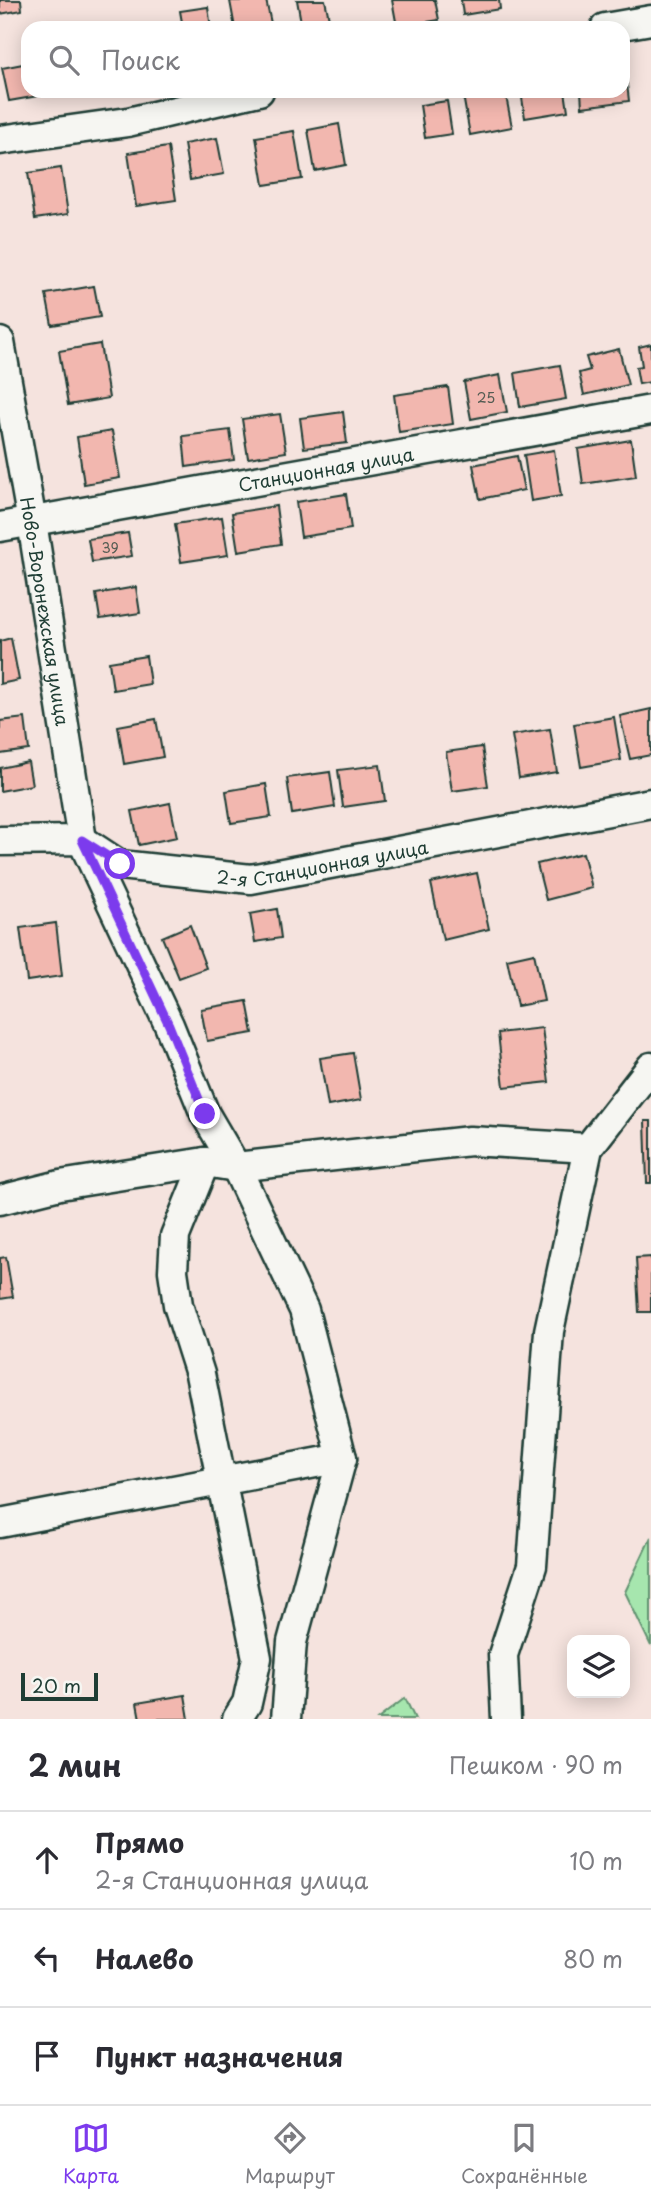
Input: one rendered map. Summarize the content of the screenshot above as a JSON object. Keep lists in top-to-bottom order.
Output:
{
  "streets": {
    "street": ["Станционная улица", "Ново-Воронежская улица", "2-я Станционная улица"]
  },
  "crossings": [
    ["Станционная улица", "Ново-Воронежская улица"],
    ["Ново-Воронежская улица", "2-я Станционная улица"]
  ],
  "house_numbers": ["25", "39"],
  "scale_bar": "20 m",
  "page": {
    "search": "Поиск",
    "scale": "20 m",
    "heading": ["2 мин", "Пешком · 90 m"],
    "list": [
      ["Прямо", "2-я Станционная улица", "10 m"],
      ["Налево", "80 m"],
      "Пункт назначения"
    ],
    "nav": ["Карта", "Маршрут", "Сохранённые"]
  }
}
